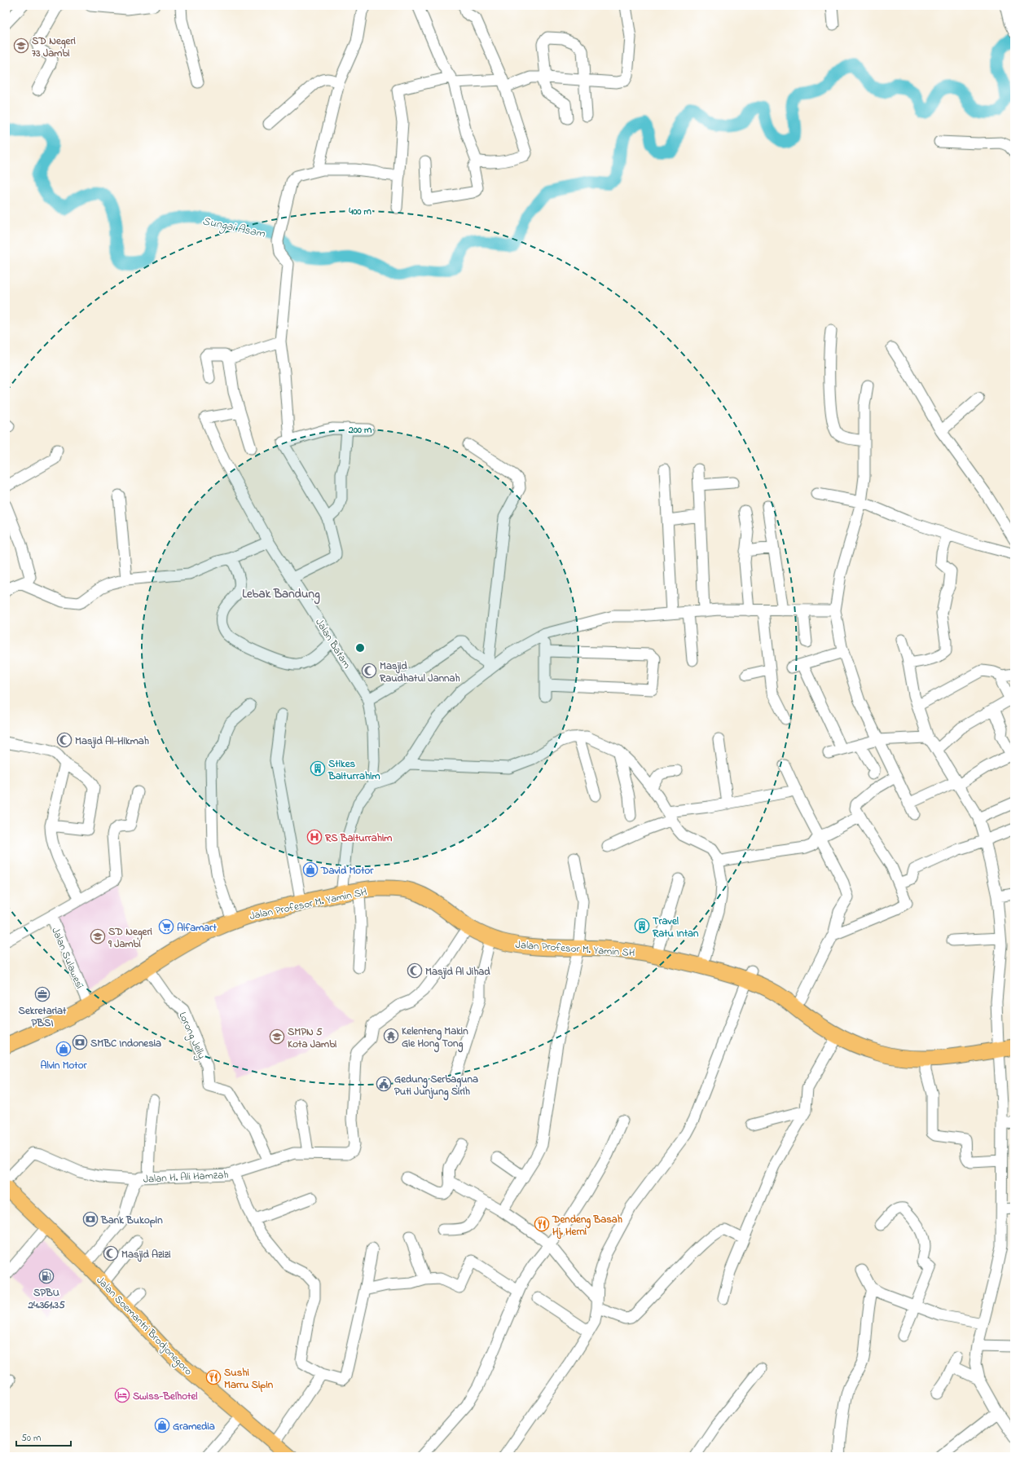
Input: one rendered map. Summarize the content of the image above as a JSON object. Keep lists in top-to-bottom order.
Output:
{
  "streets": {
    "highway": ["Jalan Profesor M. Yamin SH"],
    "main road": ["Jalan Soemantri Brodjonegoro"],
    "street": [
      "Jalan Batam",
      "Jalan Sulawesi",
      "Lorong Jelly",
      "Jalan H. Ali Hamzah"
    ]
  },
  "crossings": [
    ["Jalan Profesor M. Yamin SH", "Jalan Sulawesi"],
    ["Jalan Profesor M. Yamin SH", "Lorong Jelly"],
    ["Jalan Profesor M. Yamin SH", "Jalan H. Ali Hamzah"],
    ["Lorong Jelly", "Jalan H. Ali Hamzah"],
    ["Jalan H. Ali Hamzah", "Jalan Soemantri Brodjonegoro"]
  ],
  "districts": ["Lebak Bandung"],
  "water": ["Sungai Asam"],
  "places": {
    "school or university": ["SD Negeri 73 Jambi", "SD Negeri 9 Jambi", "SMPN 5 Kota Jambi"],
    "mosque": [
      "Masjid Raudhatul Jannah",
      "Masjid Al-Hikmah",
      "Masjid Al Jihad",
      "Masjid Azizi"
    ],
    "building": ["Stikes Baiturrahim", "Travel Ratu Intan"],
    "hospital": ["RS Baiturrahim"],
    "shop": ["David Motor", "Alvin Motor", "Gramedia"],
    "supermarket": ["Alfamart"],
    "office": ["Sekretariat PBSI"],
    "temple": ["Kelenteng Makin Gie Hong Tong"],
    "bank": ["SMBC Indonesia", "Bank Bukopin"],
    "public building": ["Gedung Serbaguna Puti Junjung Sirih"],
    "restaurant": ["Dendeng Basah Hj. Herni", "Sushi Marru Sipin"],
    "fuel station": ["SPBU 24.361.35"],
    "hotel": ["Swiss-Belhotel"]
  },
  "scale_bar": "50 m",
  "rings": ["400 m", "200 m"]
}
